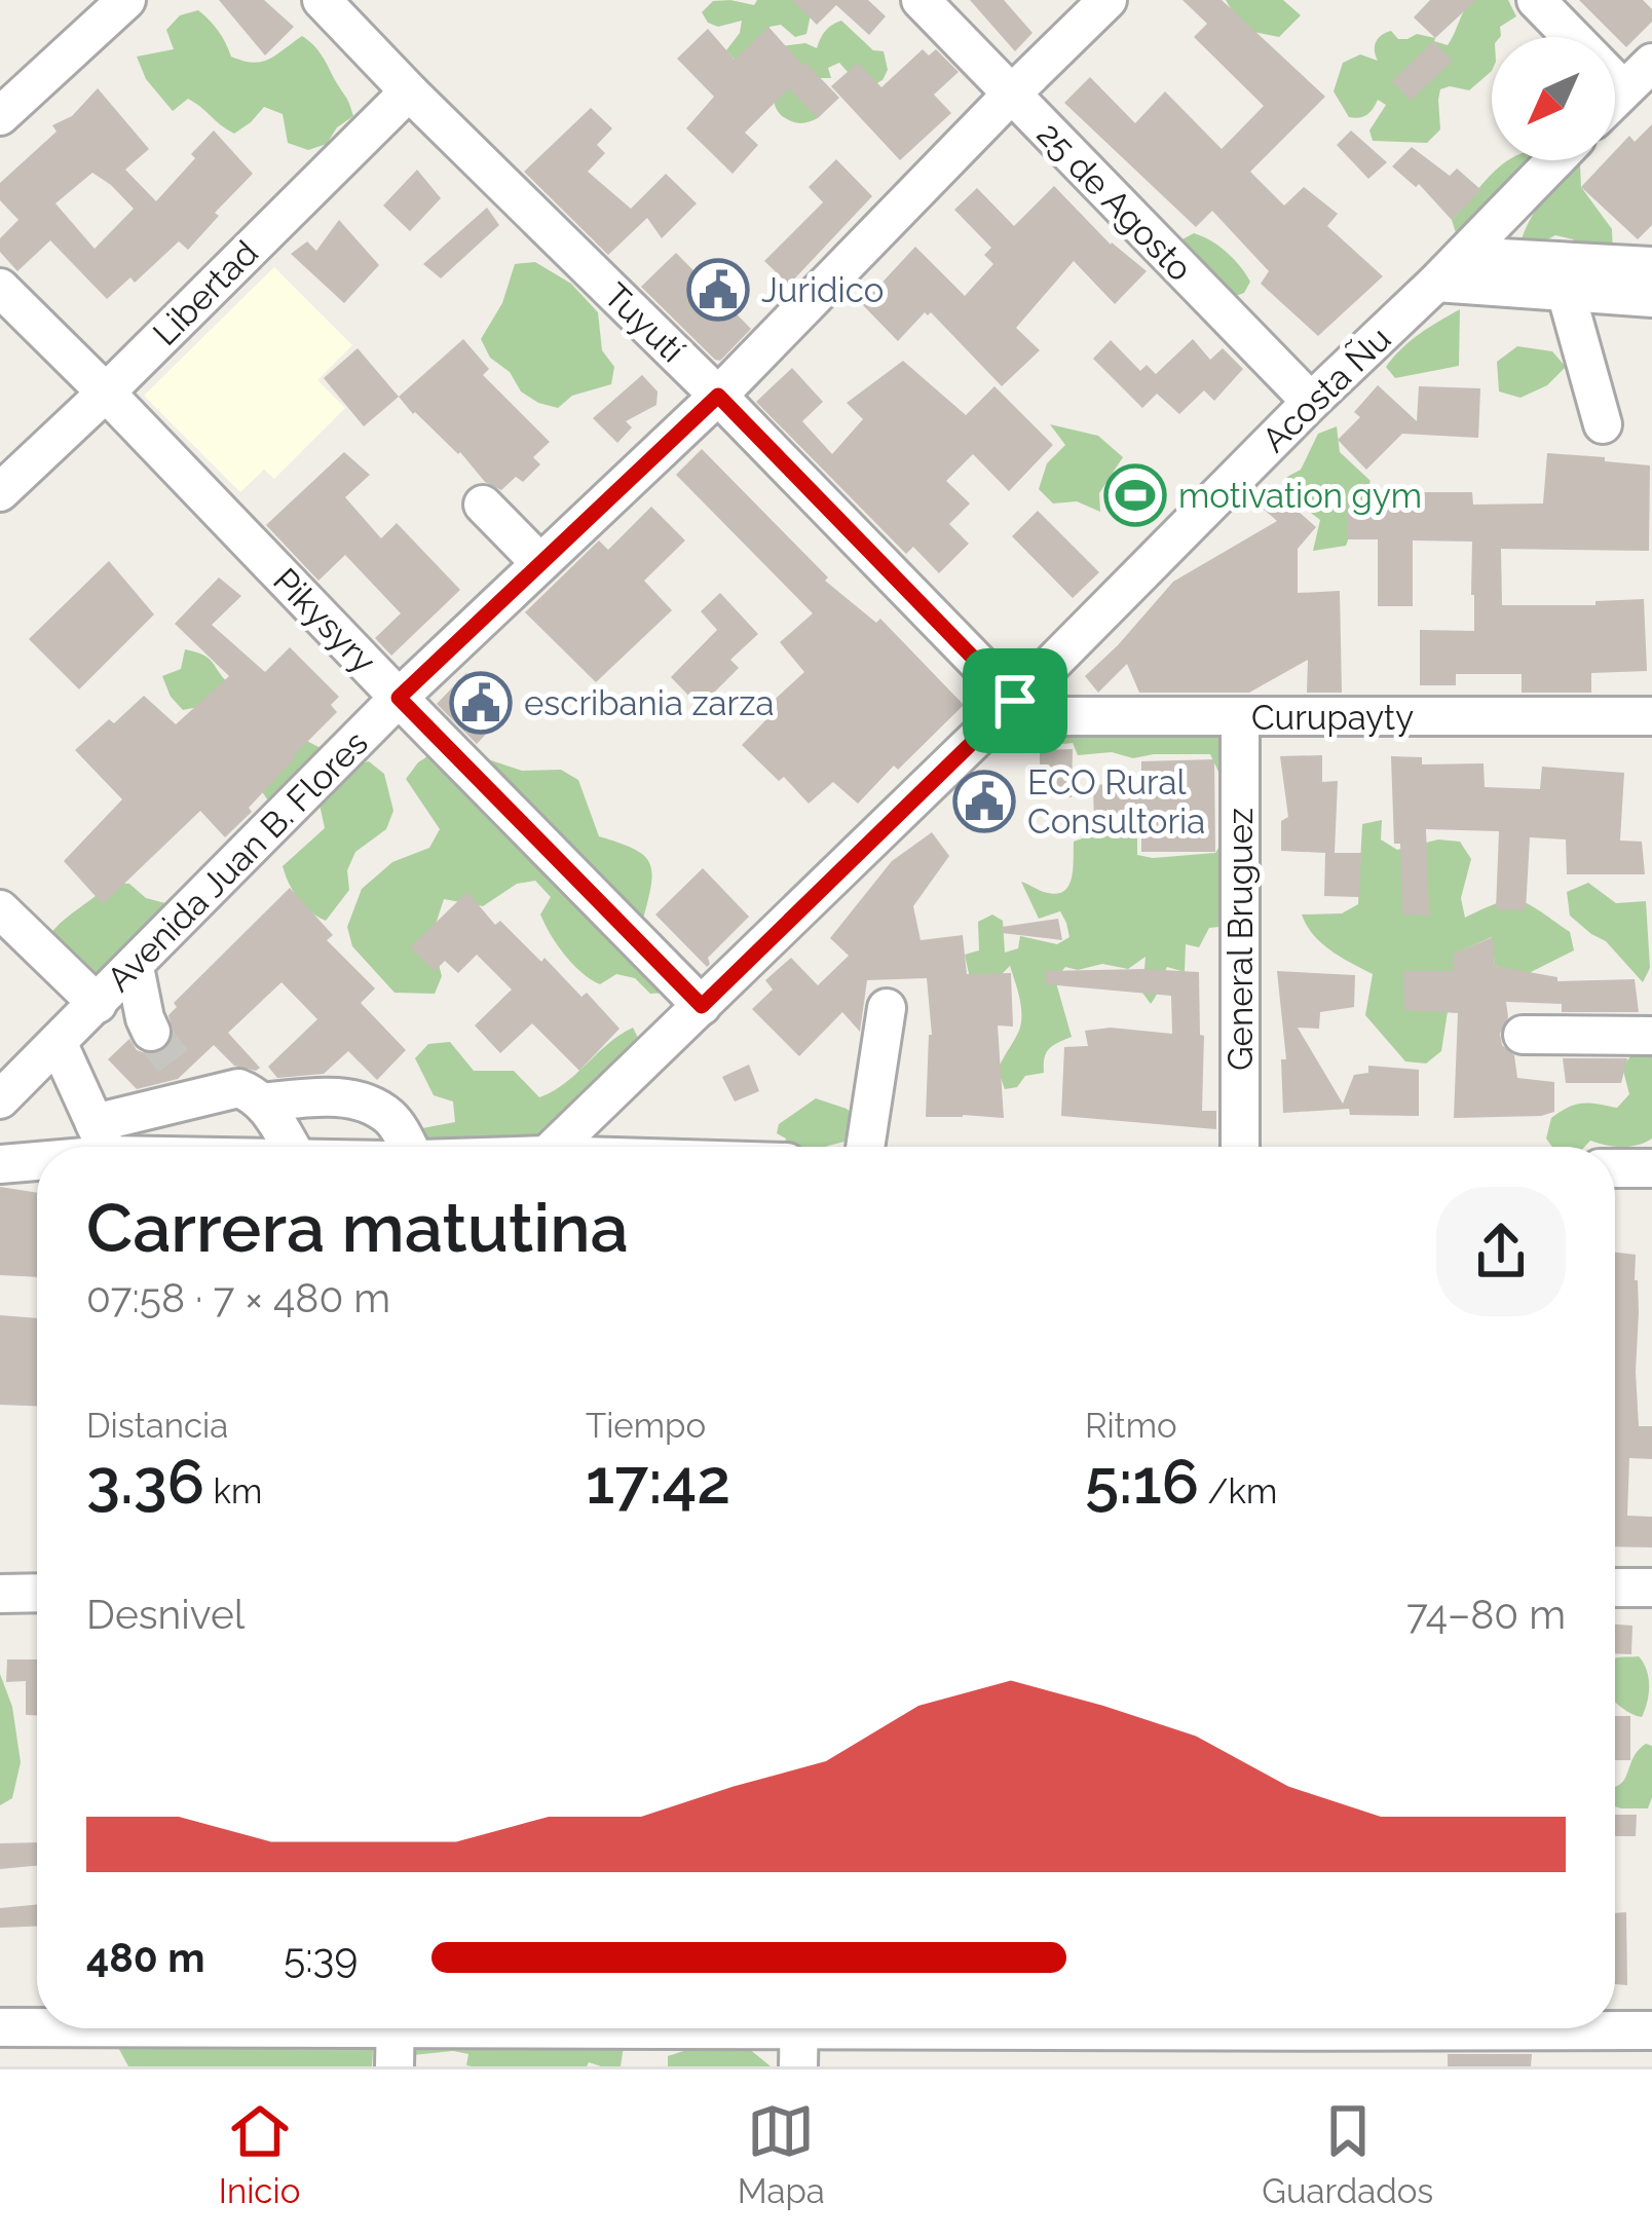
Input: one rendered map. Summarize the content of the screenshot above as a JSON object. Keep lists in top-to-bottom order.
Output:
{
  "streets": {
    "street": [
      "25 de Agosto",
      "Libertad",
      "Tuyutí",
      "Acosta Ñu",
      "Pikysyry",
      "Curupayty",
      "Avenida Juan B. Flores",
      "General Bruguez"
    ]
  },
  "crossings": [
    ["25 de Agosto", "Acosta Ñu"],
    ["25 de Agosto", "Avenida Juan B. Flores"],
    ["Libertad", "Tuyutí"],
    ["Libertad", "Pikysyry"],
    ["Tuyutí", "Acosta Ñu"],
    ["Tuyutí", "Curupayty"],
    ["Tuyutí", "Avenida Juan B. Flores"],
    ["Acosta Ñu", "Pikysyry"],
    ["Acosta Ñu", "Curupayty"],
    ["Pikysyry", "Avenida Juan B. Flores"],
    ["Curupayty", "General Bruguez"]
  ],
  "places": {
    "public building": ["Juridico", "escribania zarza", "ECO Rural Consultoria"],
    "sports": ["motivation gym"]
  },
  "north": "bottom left",
  "page": {
    "heading": ["Carrera matutina", "07:58 · 7 × 480 m"],
    "stats": [
      ["Distancia", "3.36 km"],
      ["Tiempo", "17:42"],
      ["Ritmo", "5:16 /km"]
    ],
    "chart": ["Desnivel", "74–80 m"],
    "list": [
      {
        "name": "480 m",
        "note": "5:39"
      }
    ],
    "tabs": ["Inicio", "Mapa", "Guardados"]
  }
}
